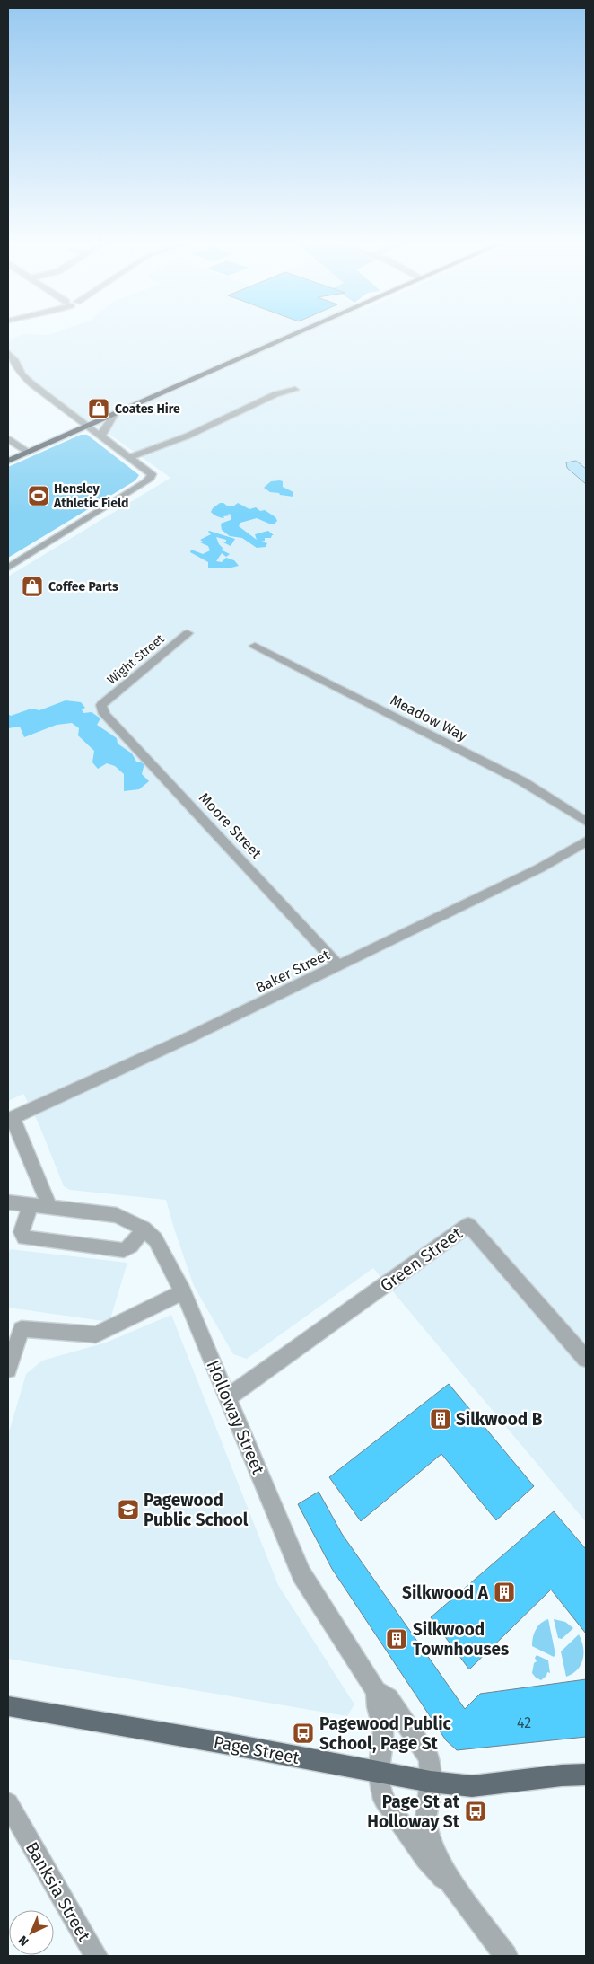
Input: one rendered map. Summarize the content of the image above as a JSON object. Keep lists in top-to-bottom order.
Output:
{
  "streets": {
    "main road": ["Page Street"],
    "street": [
      "Wight Street",
      "Meadow Way",
      "Moore Street",
      "Baker Street",
      "Green Street",
      "Holloway Street",
      "Banksia Street"
    ]
  },
  "crossings": [
    ["Wight Street", "Moore Street"],
    ["Moore Street", "Baker Street"],
    ["Green Street", "Holloway Street"],
    ["Holloway Street", "Page Street"]
  ],
  "places": {
    "shop": ["Coates Hire", "Coffee Parts"],
    "sports": ["Hensley Athletic Field"],
    "building": ["Silkwood B", "Silkwood A", "Silkwood Townhouses"],
    "school or university": ["Pagewood Public School"],
    "bus stop": ["Pagewood Public School, Page St", "Page St at Holloway St"]
  },
  "house_numbers": ["42"],
  "north": "bottom left"
}
